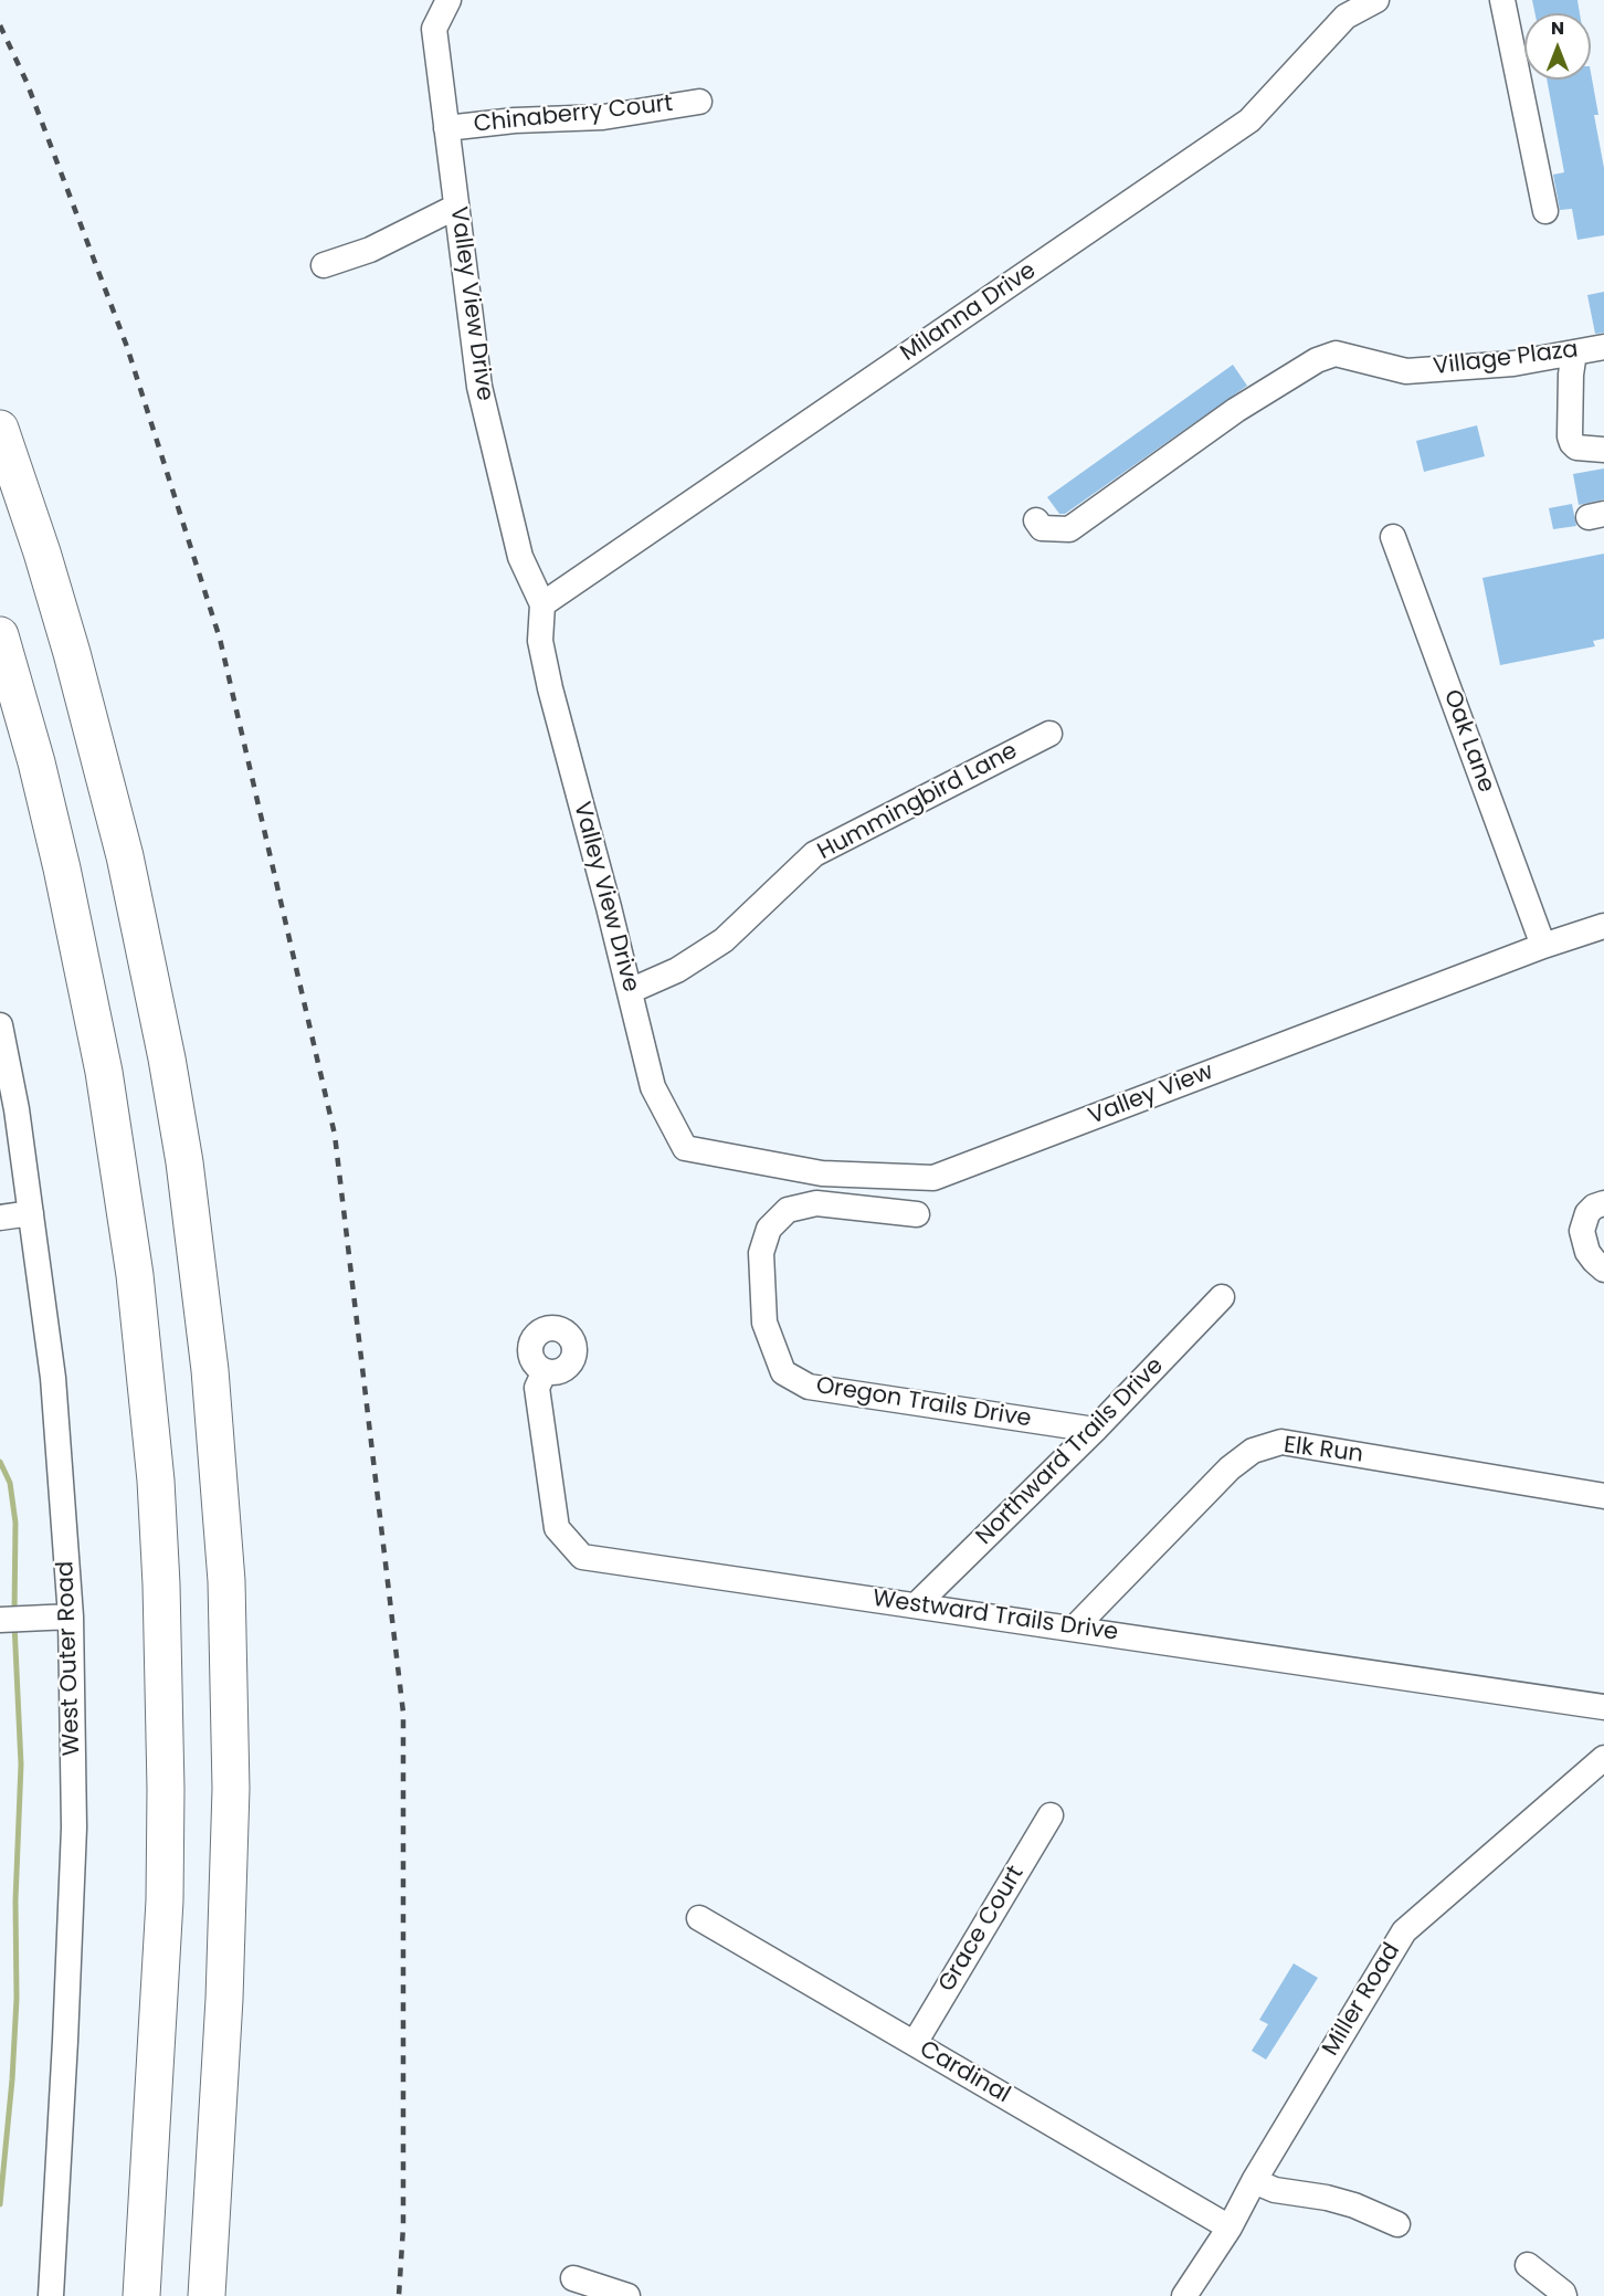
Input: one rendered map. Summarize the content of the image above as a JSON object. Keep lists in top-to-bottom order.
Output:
{
  "streets": {
    "street": [
      "Chinaberry Court",
      "Valley View Drive",
      "Milanna Drive",
      "Village Plaza",
      "Oak Lane",
      "Hummingbird Lane",
      "Valley View",
      "Oregon Trails Drive",
      "Elk Run",
      "Northward Trails Drive",
      "Westward Trails Drive",
      "West Outer Road",
      "Grace Court",
      "Miller Road",
      "Cardinal"
    ]
  },
  "crossings": [
    ["Chinaberry Court", "Valley View Drive"],
    ["Valley View Drive", "Milanna Drive"],
    ["Valley View Drive", "Hummingbird Lane"],
    ["Valley View Drive", "Valley View"],
    ["Oak Lane", "Valley View"],
    ["Oregon Trails Drive", "Northward Trails Drive"],
    ["Elk Run", "Westward Trails Drive"],
    ["Northward Trails Drive", "Westward Trails Drive"],
    ["Grace Court", "Cardinal"],
    ["Miller Road", "Cardinal"]
  ],
  "north": "top"
}
